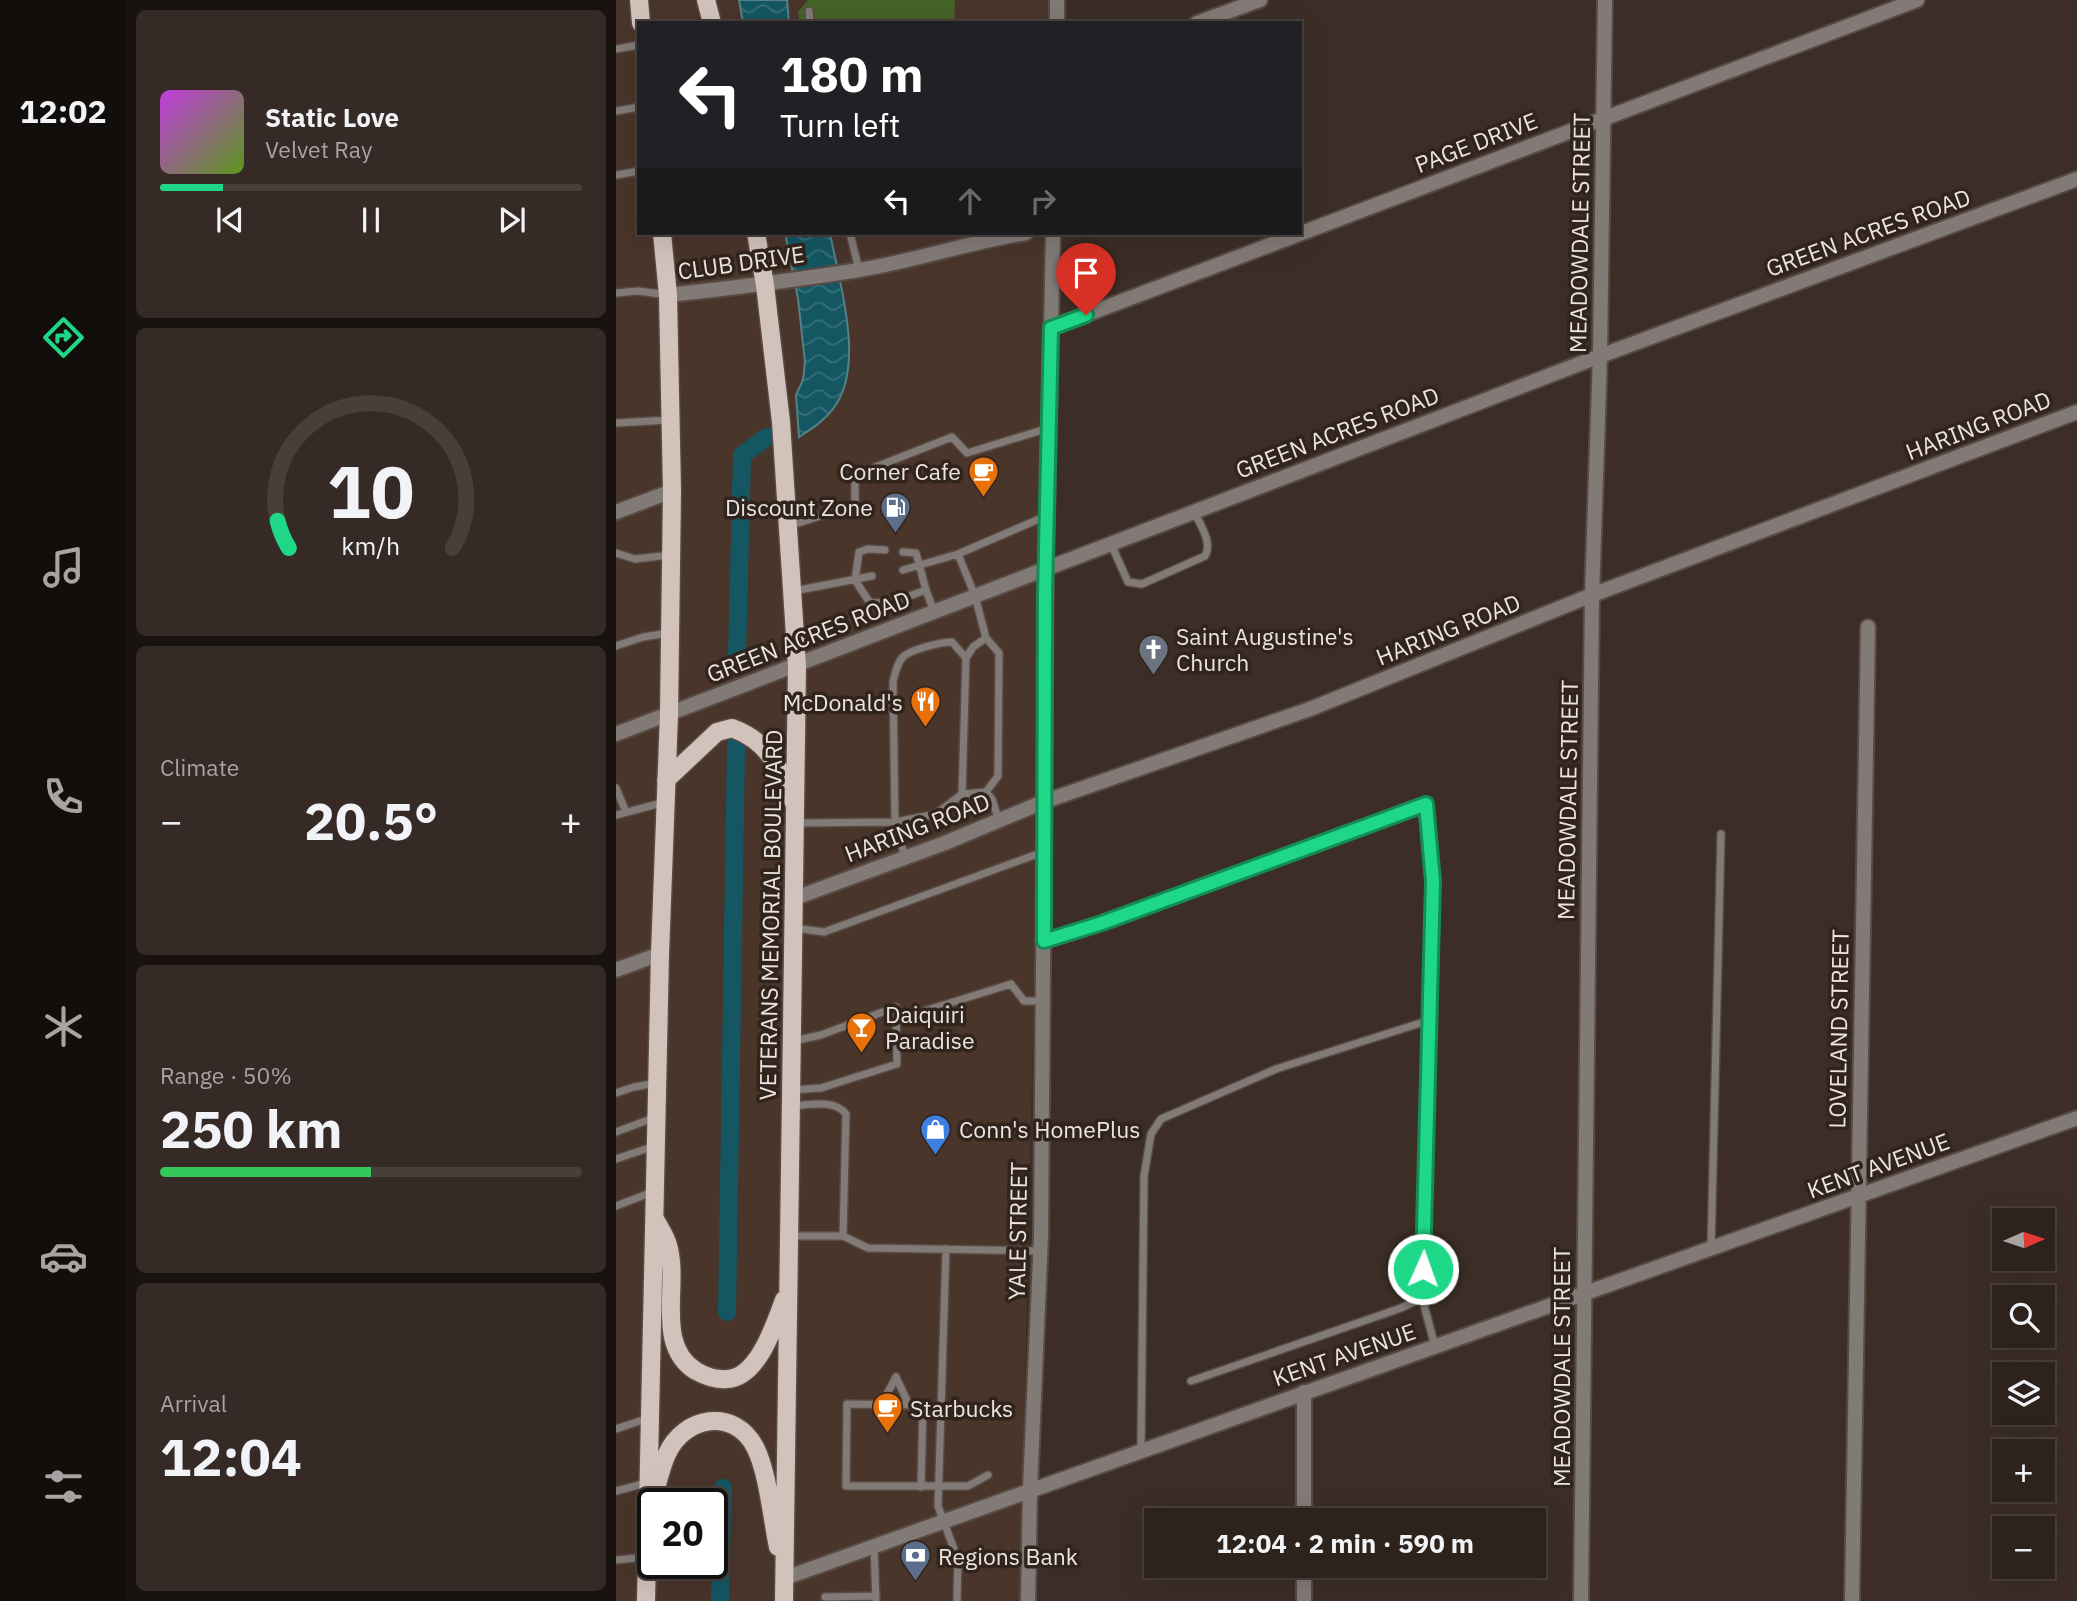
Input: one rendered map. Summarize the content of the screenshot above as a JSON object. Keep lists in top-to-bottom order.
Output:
{
  "streets": {
    "main road": ["VETERANS MEMORIAL BOULEVARD"],
    "street": [
      "PAGE DRIVE",
      "GREEN ACRES ROAD",
      "MEADOWDALE STREET",
      "CLUB DRIVE",
      "HARING ROAD",
      "LOVELAND STREET",
      "KENT AVENUE",
      "YALE STREET"
    ]
  },
  "crossings": [
    ["PAGE DRIVE", "MEADOWDALE STREET"],
    ["PAGE DRIVE", "YALE STREET"],
    ["GREEN ACRES ROAD", "MEADOWDALE STREET"],
    ["GREEN ACRES ROAD", "VETERANS MEMORIAL BOULEVARD"],
    ["GREEN ACRES ROAD", "YALE STREET"],
    ["MEADOWDALE STREET", "HARING ROAD"],
    ["MEADOWDALE STREET", "KENT AVENUE"],
    ["CLUB DRIVE", "VETERANS MEMORIAL BOULEVARD"],
    ["HARING ROAD", "VETERANS MEMORIAL BOULEVARD"],
    ["HARING ROAD", "YALE STREET"],
    ["VETERANS MEMORIAL BOULEVARD", "KENT AVENUE"],
    ["LOVELAND STREET", "KENT AVENUE"],
    ["KENT AVENUE", "YALE STREET"]
  ],
  "places": {
    "cafe": ["Corner Cafe", "Starbucks"],
    "fuel station": ["Discount Zone"],
    "church": ["Saint Augustine's Church"],
    "restaurant": ["McDonald's"],
    "bar": ["Daiquiri Paradise"],
    "shop": ["Conn's HomePlus"],
    "bank": ["Regions Bank"]
  },
  "north": "right",
  "page": {
    "tabs": "12:02",
    "turn": ["180 m", "Turn left"],
    "song": ["Static Love", "Velvet Ray"],
    "tile": [
      "Climate",
      ["Range · 50%", "250 km"],
      ["Arrival", "12:04"]
    ],
    "heat": ["−", "20.5°", "+"],
    "map_buttons": ["+", "−"],
    "limit": "20",
    "trip": "12:04 · 2 min · 590 m",
    "gauge": ["10", "km/h"]
  }
}
